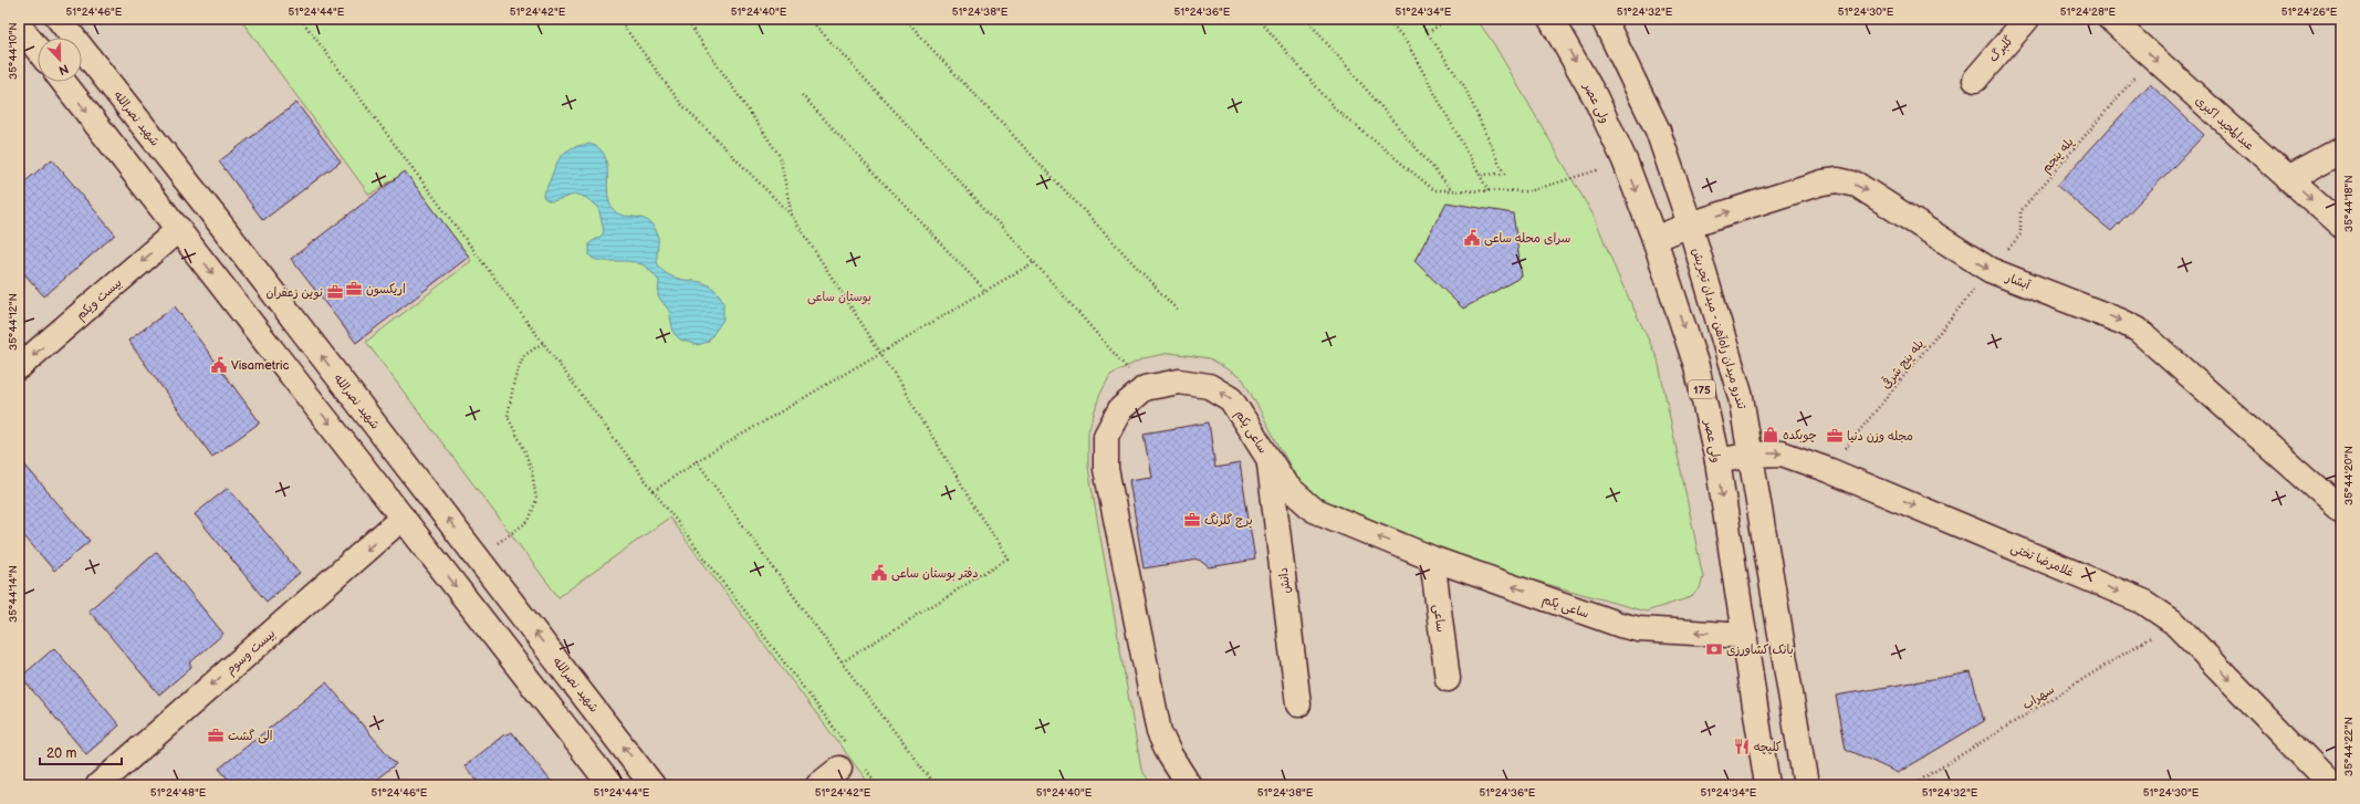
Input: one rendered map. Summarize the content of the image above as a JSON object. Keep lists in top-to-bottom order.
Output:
{
  "streets": {
    "street": [
      "گلبرگ",
      "ولی عصر",
      "شهید نصرالله",
      "عبدالمجید اکبری",
      "آبشار",
      "بیست ویکم",
      "تندرو میدان راه‌آهن - میدان تجریش",
      "175",
      "ساعی یکم",
      "غلامرضا تختی",
      "دانش",
      "ساعی",
      "بیست وسوم"
    ],
    "path": ["پله پنجم", "پله پنج شرقی", "سهراب"]
  },
  "crossings": [
    ["ولی عصر", "آبشار"],
    ["ولی عصر", "ساعی یکم"],
    ["ولی عصر", "غلامرضا تختی"],
    ["شهید نصرالله", "بیست وسوم"],
    ["عبدالمجید اکبری", "پله پنجم"],
    ["پله پنجم", "آبشار"],
    ["پله پنجم", "پله پنج شرقی"],
    ["آبشار", "تندرو میدان راه‌آهن - میدان تجریش"],
    ["آبشار", "پله پنج شرقی"],
    ["تندرو میدان راه‌آهن - میدان تجریش", "غلامرضا تختی"],
    ["پله پنج شرقی", "غلامرضا تختی"],
    ["ساعی یکم", "دانش"],
    ["ساعی یکم", "ساعی"],
    ["غلامرضا تختی", "سهراب"]
  ],
  "one_way": [
    "ولی عصر",
    "عبدالمجید اکبری",
    "آبشار",
    "بیست ویکم",
    "ساعی یکم",
    "غلامرضا تختی",
    "بیست وسوم"
  ],
  "parks": ["بوستان ساعی"],
  "places": {
    "public building": ["سرای محله ساعی", "Visametric", "دفتر بوستان ساعی"],
    "office": [
      "اریکسون",
      "نوین زعفران",
      "مجله وزن دنیا",
      "برج گلرنگ",
      "الی گشت"
    ],
    "shop": ["چوبکده"],
    "bank": ["بانک کشاورزی"],
    "restaurant": ["کلپچه"]
  },
  "scale_bar": "20 m",
  "north": "bottom",
  "coordinates": [
    "51°24'46\"E",
    "51°24'44\"E",
    "51°24'42\"E",
    "51°24'40\"E",
    "51°24'38\"E",
    "51°24'36\"E",
    "51°24'34\"E",
    "51°24'32\"E",
    "51°24'30\"E",
    "51°24'28\"E",
    "51°24'26\"E",
    "35°44'10\"N",
    "35°44'18\"N",
    "35°44'12\"N",
    "35°44'20\"N",
    "35°44'14\"N",
    "35°44'22\"N",
    "51°24'48\"E"
  ]
}
